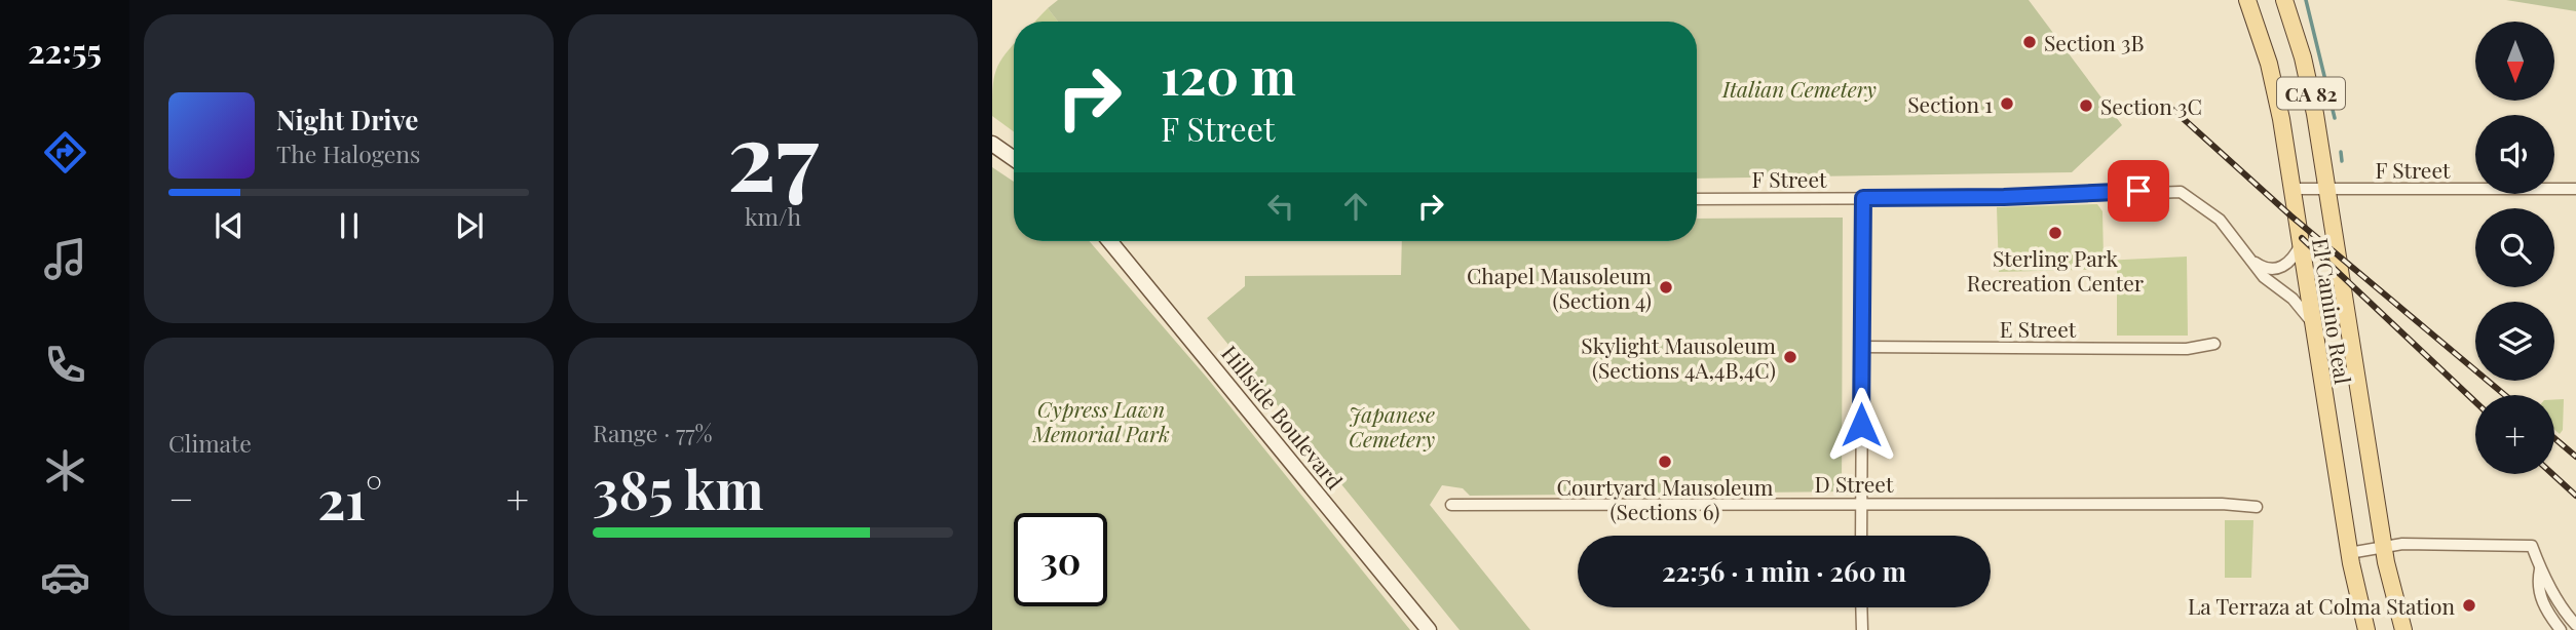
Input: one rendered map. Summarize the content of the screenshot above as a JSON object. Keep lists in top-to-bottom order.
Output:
{
  "streets": {
    "main road": ["CA 82", "El Camino Real", "Hillside Boulevard"],
    "street": ["F Street", "E Street", "D Street"]
  },
  "crossings": [
    ["F Street", "El Camino Real"]
  ],
  "parks": ["Italian Cemetery", "Cypress Lawn Memorial Park", "Japanese Cemetery"],
  "places": [
    "Section 3B",
    "Section 1",
    "Section 3C",
    "Sterling Park Recreation Center",
    "Chapel Mausoleum (Section 4)",
    "Skylight Mausoleum (Sections 4A,4B,4C)",
    "Courtyard Mausoleum (Sections 6)",
    "La Terraza at Colma Station"
  ],
  "north": "bottom",
  "page": {
    "tabs": "22:55",
    "tile": [
      ["27", "km/h"],
      "Climate",
      ["Range · 77%", "385 km"]
    ],
    "map_buttons": "+",
    "turn": ["120 m", "F Street"],
    "song": ["Night Drive", "The Halogens"],
    "heat": ["−", "21°", "+"],
    "limit": "30",
    "trip": "22:56 · 1 min · 260 m"
  }
}
